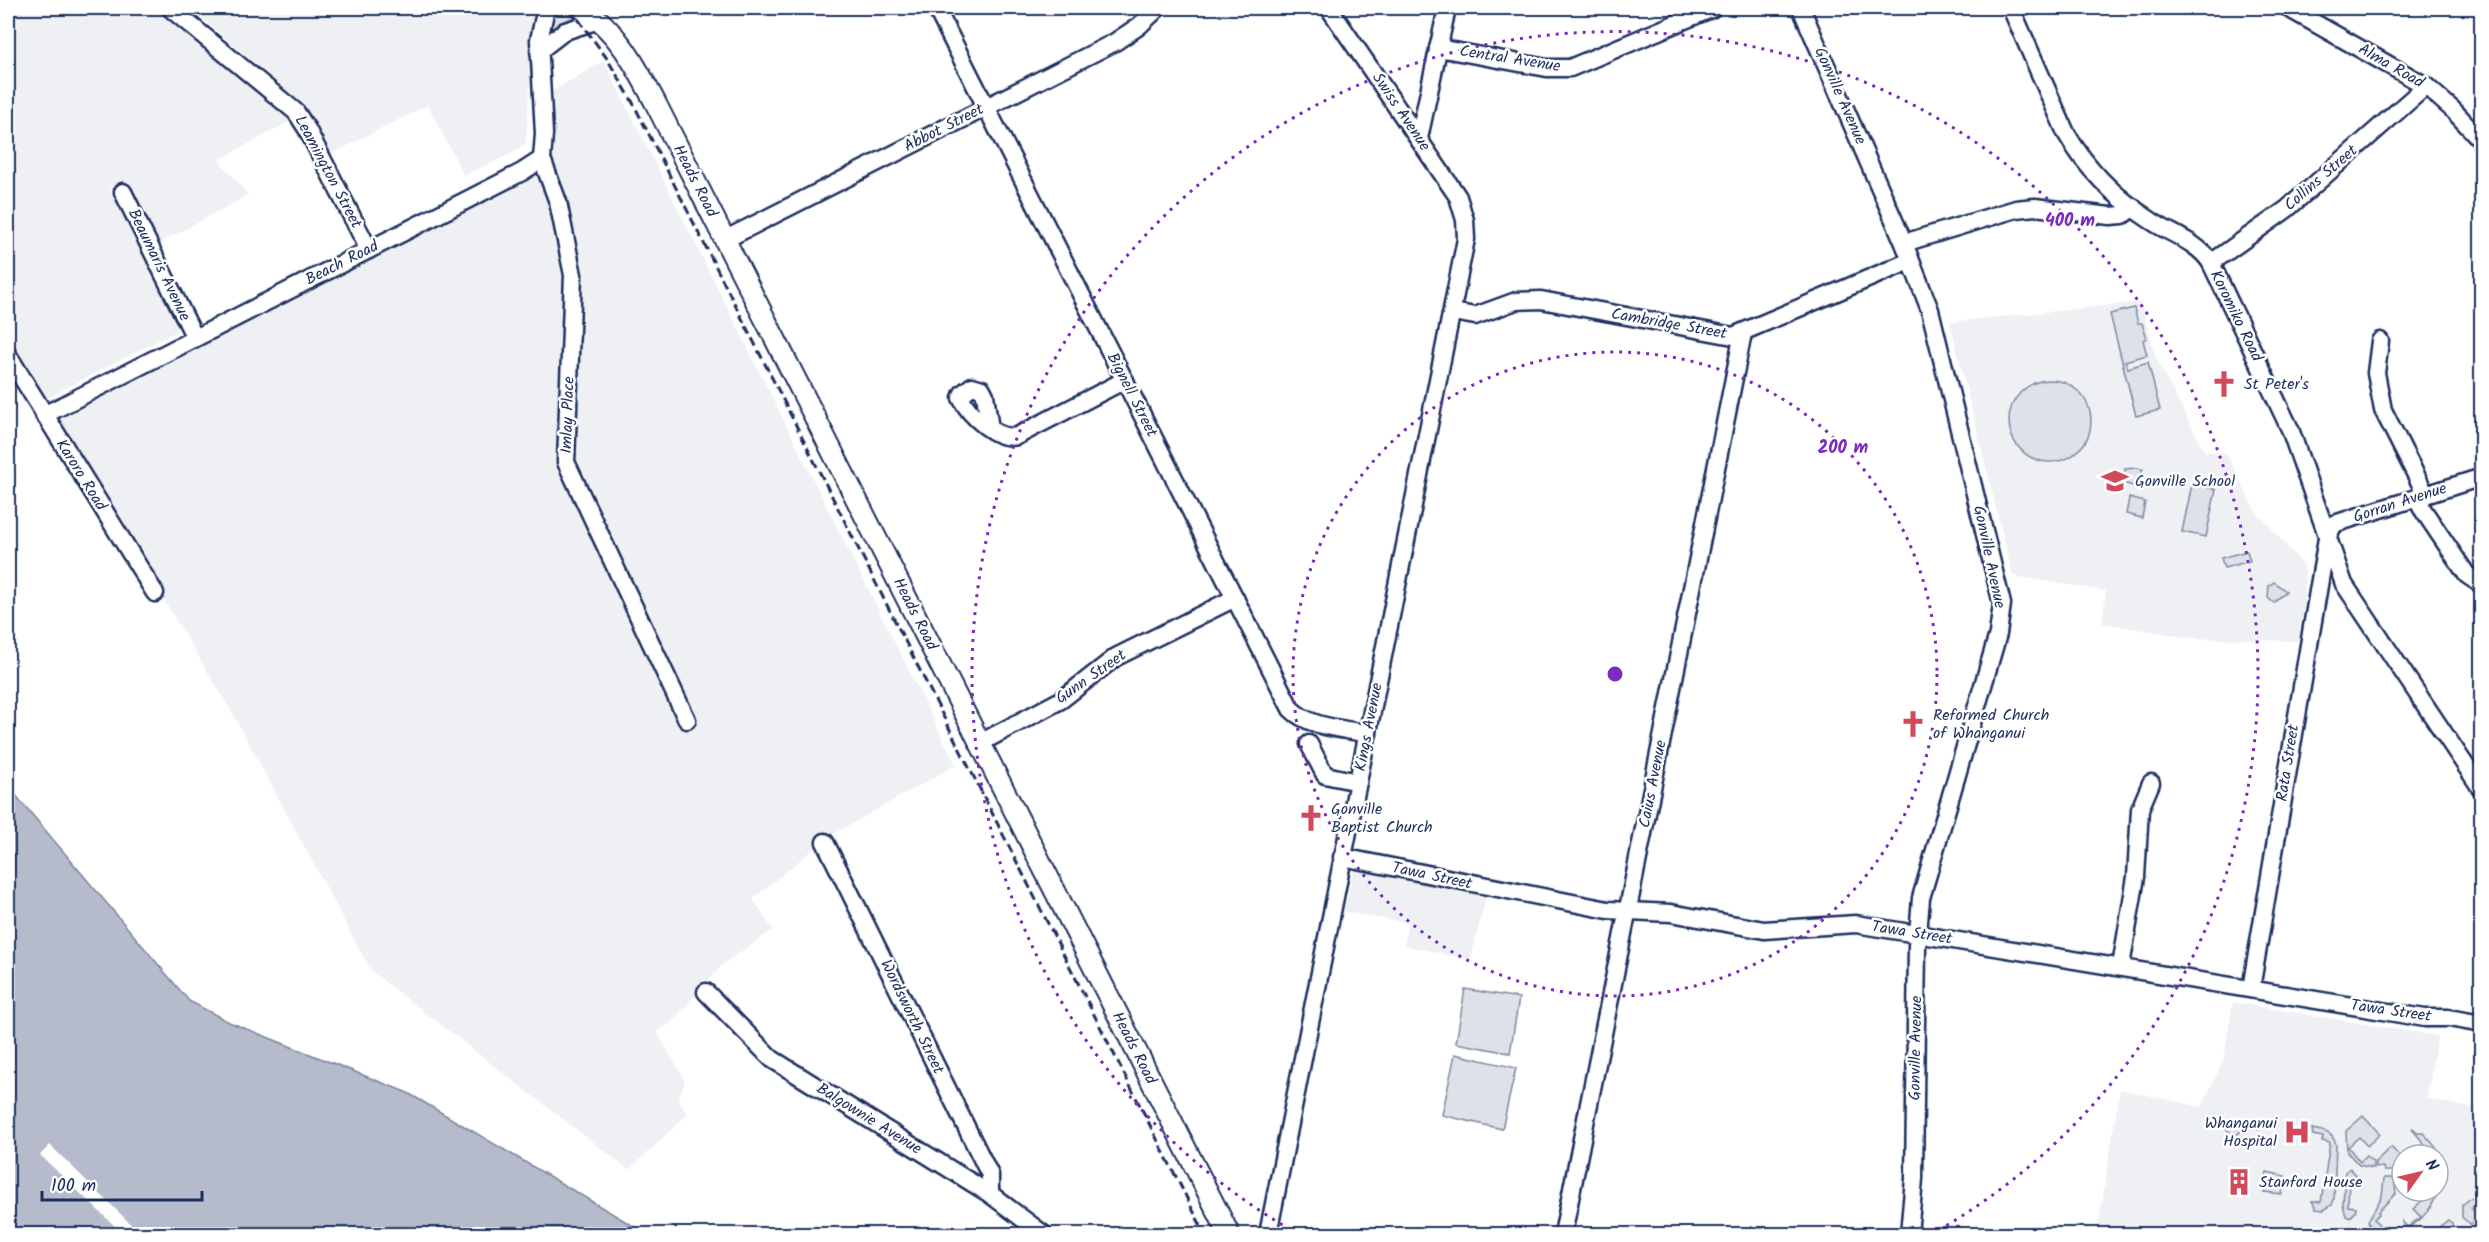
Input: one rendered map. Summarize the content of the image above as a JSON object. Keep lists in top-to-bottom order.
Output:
{
  "streets": {
    "main road": ["Heads Road"],
    "street": [
      "Central Avenue",
      "Alma Road",
      "Gonville Avenue",
      "Swiss Avenue",
      "Abbot Street",
      "Leamington Street",
      "Collins Street",
      "Beach Road",
      "Beaumaris Avenue",
      "Koromiko Road",
      "Cambridge Street",
      "Bignell Street",
      "Imlay Place",
      "Karoro Road",
      "Gorran Avenue",
      "Gunn Street",
      "Kings Avenue",
      "Rata Street",
      "Caius Avenue",
      "Tawa Street",
      "Wordsworth Street",
      "Balgownie Avenue"
    ]
  },
  "crossings": [
    ["Alma Road", "Collins Street"],
    ["Gonville Avenue", "Cambridge Street"],
    ["Gonville Avenue", "Tawa Street"],
    ["Swiss Avenue", "Kings Avenue"],
    ["Abbot Street", "Heads Road"],
    ["Abbot Street", "Bignell Street"],
    ["Leamington Street", "Beach Road"],
    ["Collins Street", "Koromiko Road"],
    ["Heads Road", "Gunn Street"],
    ["Beach Road", "Beaumaris Avenue"],
    ["Beach Road", "Imlay Place"],
    ["Beach Road", "Karoro Road"],
    ["Koromiko Road", "Gorran Avenue"],
    ["Koromiko Road", "Rata Street"],
    ["Cambridge Street", "Kings Avenue"],
    ["Cambridge Street", "Caius Avenue"],
    ["Bignell Street", "Gunn Street"],
    ["Bignell Street", "Kings Avenue"],
    ["Gorran Avenue", "Rata Street"],
    ["Kings Avenue", "Tawa Street"],
    ["Rata Street", "Tawa Street"],
    ["Caius Avenue", "Tawa Street"],
    ["Wordsworth Street", "Balgownie Avenue"]
  ],
  "places": {
    "church": ["St Peter's", "Reformed Church of Whanganui", "Gonville Baptist Church"],
    "school or university": ["Gonville School"],
    "hospital": ["Whanganui Hospital"],
    "building": ["Stanford House"]
  },
  "scale_bar": "100 m",
  "north": "top right",
  "rings": ["400 m", "200 m"]
}
